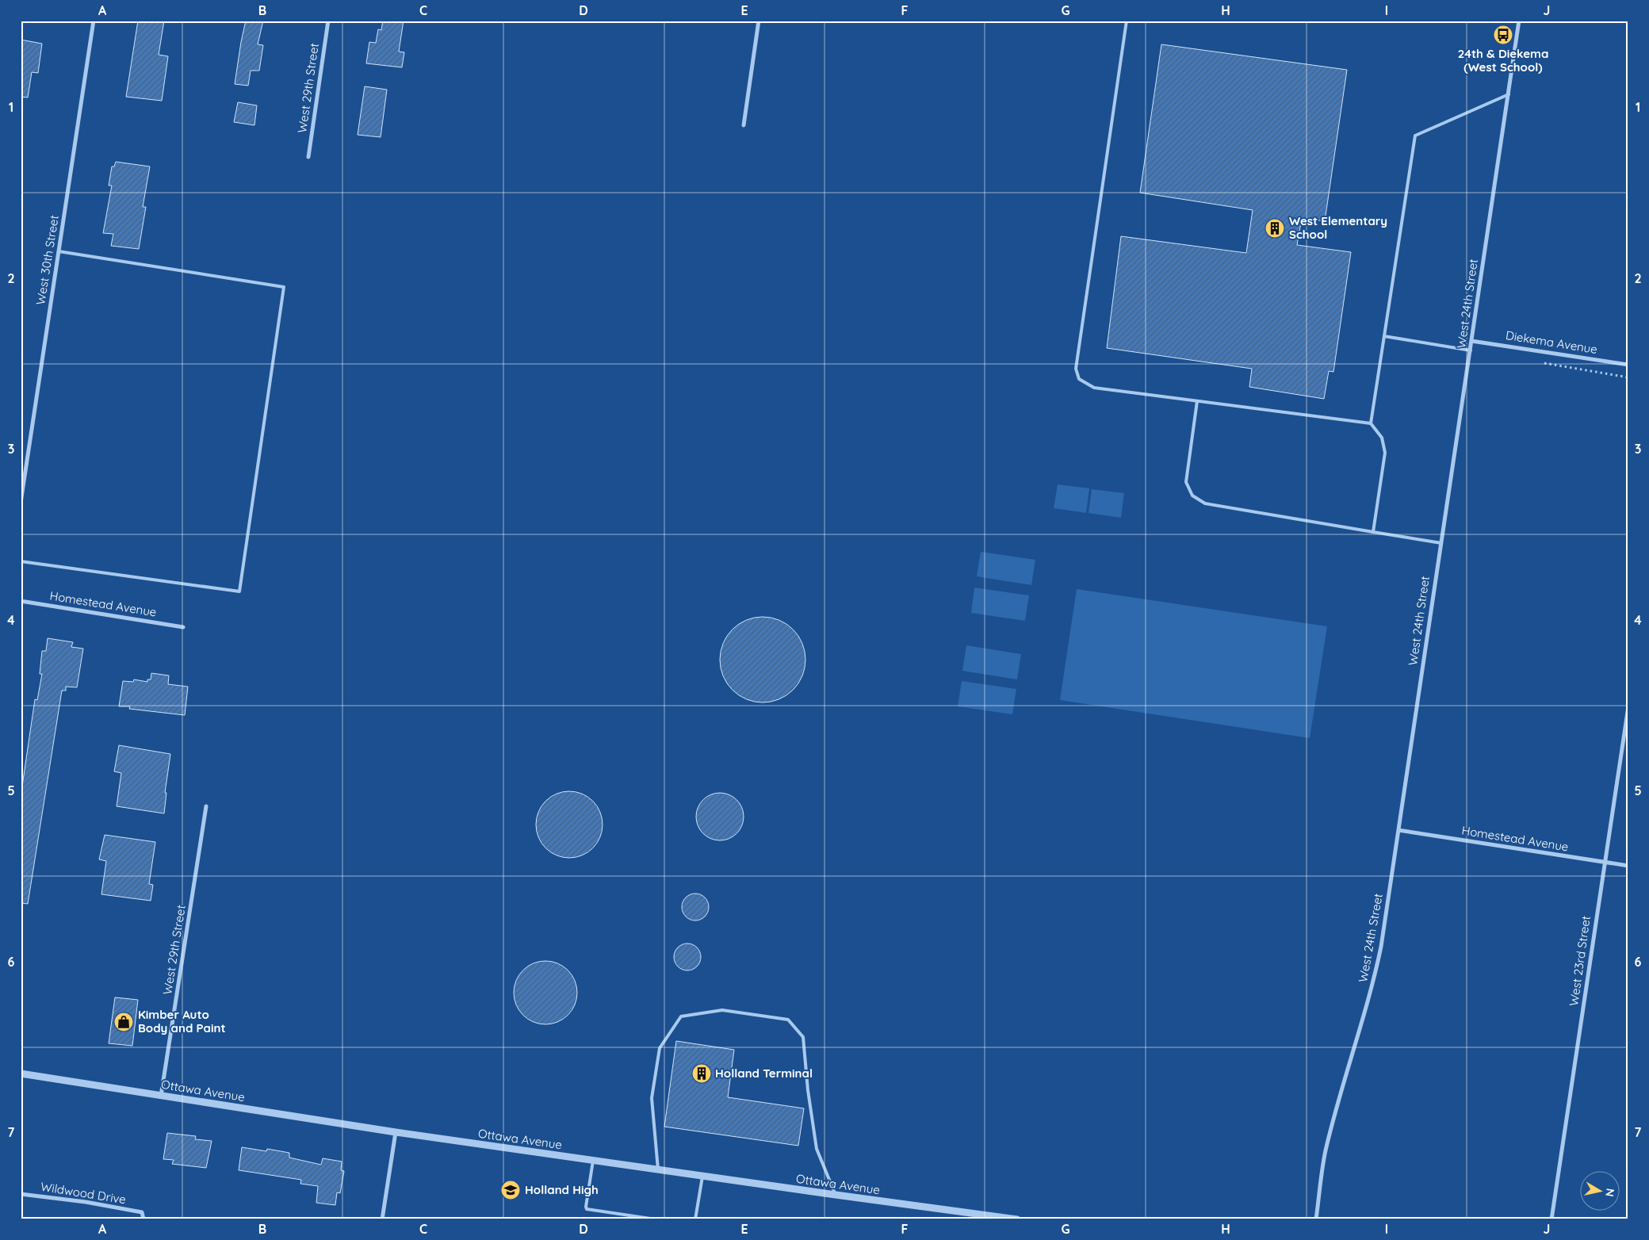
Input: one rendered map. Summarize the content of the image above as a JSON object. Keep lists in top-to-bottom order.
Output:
{
  "streets": {
    "street": [
      "West 29th Street",
      "West 30th Street",
      "West 24th Street",
      "Diekema Avenue",
      "Homestead Avenue",
      "West 23rd Street",
      "Ottawa Avenue",
      "Wildwood Drive"
    ]
  },
  "crossings": [
    ["West 29th Street", "Ottawa Avenue"],
    ["West 24th Street", "Diekema Avenue"],
    ["West 24th Street", "Homestead Avenue"],
    ["Homestead Avenue", "West 23rd Street"]
  ],
  "places": {
    "bus stop": ["24th & Diekema (West School)"],
    "building": ["West Elementary School", "Holland Terminal"],
    "shop": ["Kimber Auto Body and Paint"],
    "school or university": ["Holland High"]
  },
  "north": "right",
  "grid": {
    "columns": [
      "A",
      "B",
      "C",
      "D",
      "E",
      "F",
      "G",
      "H",
      "I",
      "J"
    ],
    "rows": [
      "1",
      "2",
      "3",
      "4",
      "5",
      "6",
      "7"
    ]
  }
}
